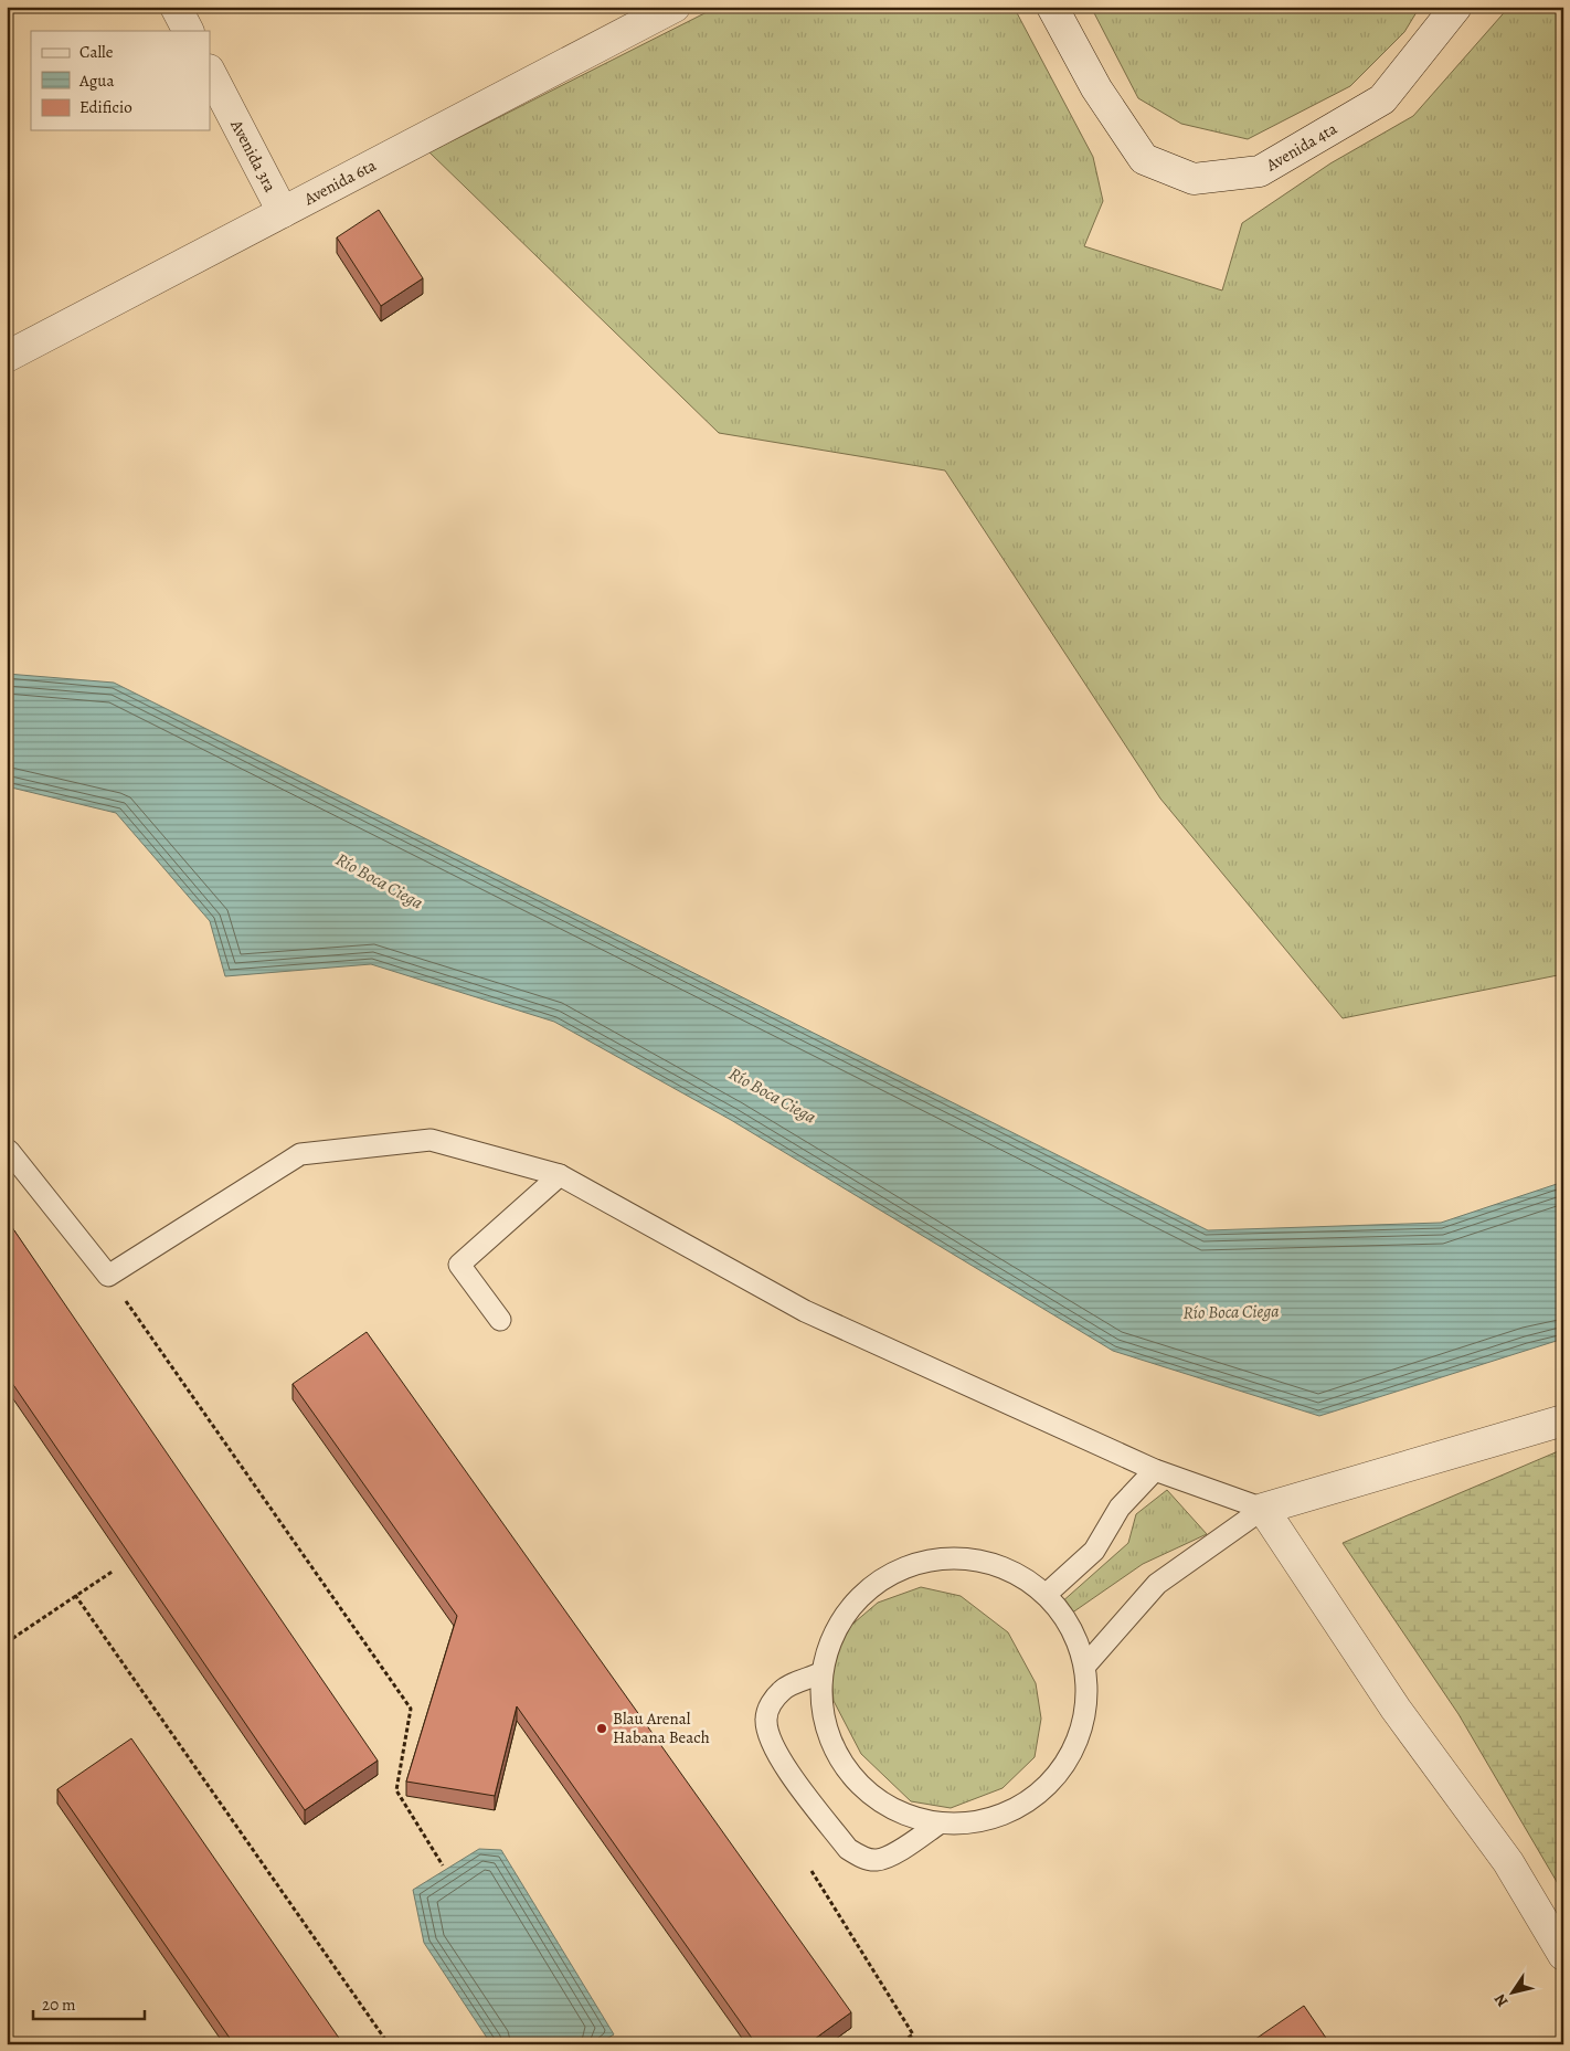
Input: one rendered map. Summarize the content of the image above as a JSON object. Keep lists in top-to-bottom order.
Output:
{
  "streets": {
    "street": ["Avenida 4ta", "Avenida 3ra", "Avenida 6ta"]
  },
  "crossings": [
    ["Avenida 3ra", "Avenida 6ta"]
  ],
  "water": ["Río Boca Ciega"],
  "places": ["Blau Arenal Habana Beach"],
  "legend": ["Calle", "Agua", "Edificio"],
  "scale_bar": "20 m",
  "north": "bottom left"
}
